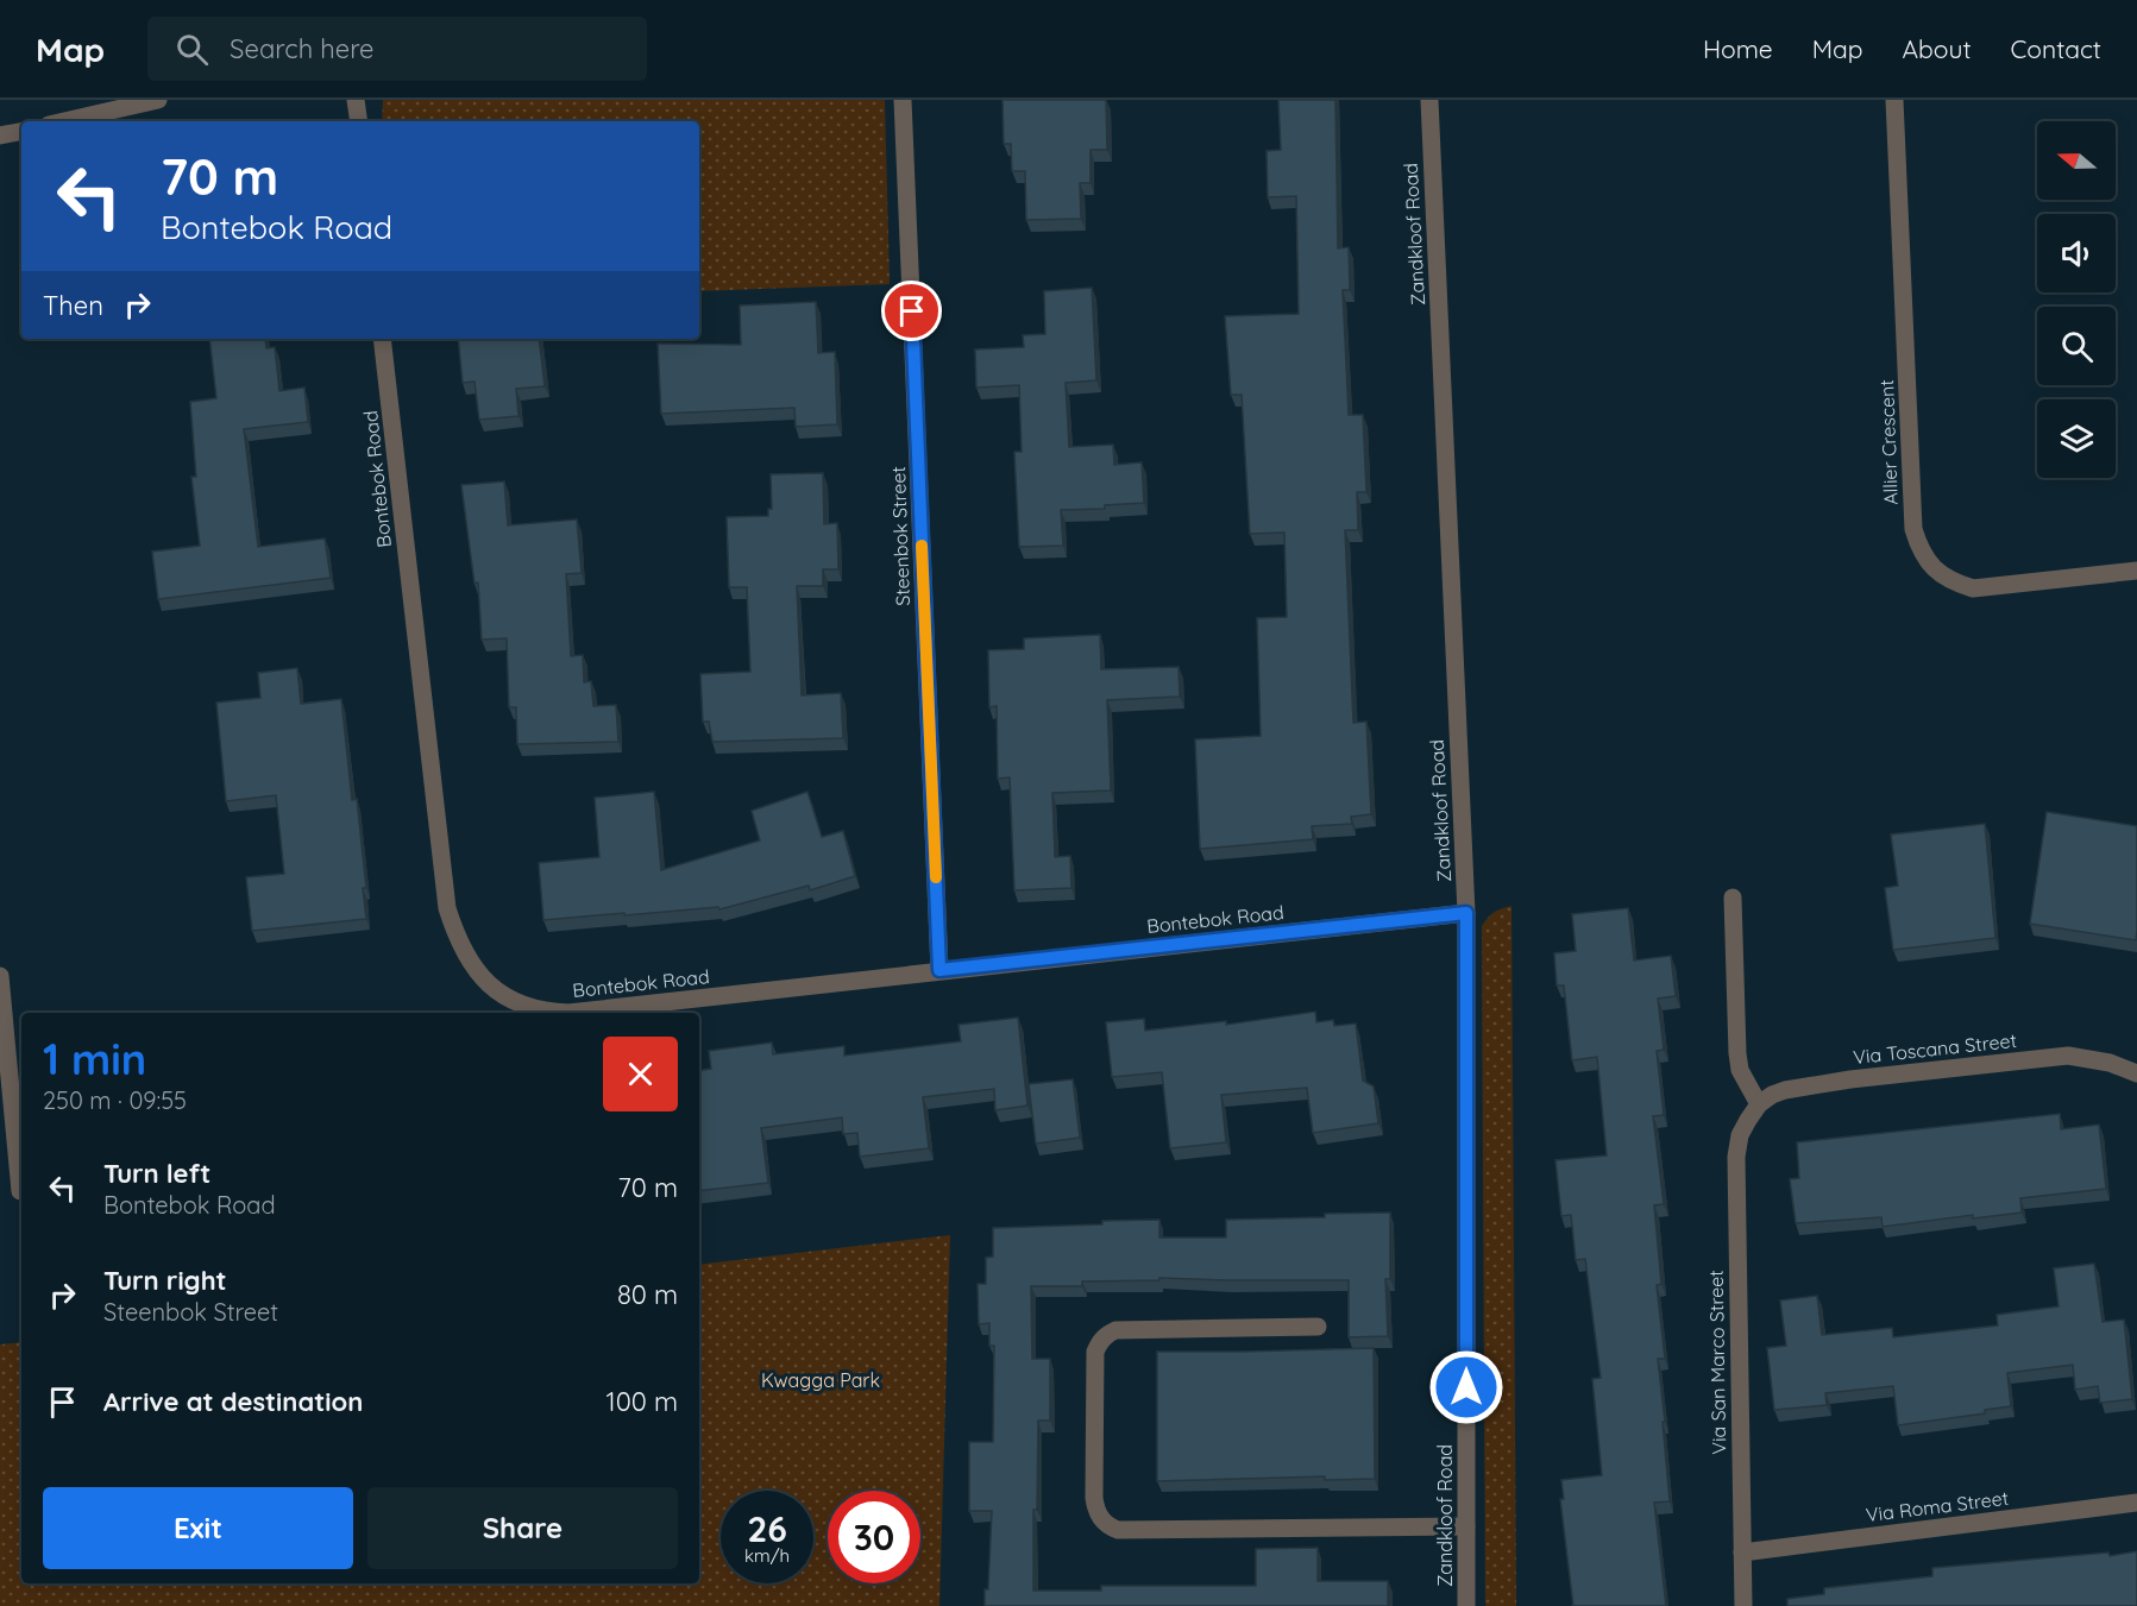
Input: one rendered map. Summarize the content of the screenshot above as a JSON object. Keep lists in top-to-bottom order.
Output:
{
  "streets": {
    "street": [
      "Zandkloof Road",
      "Allier Crescent",
      "Bontebok Road",
      "Steenbok Street",
      "Via Toscana Street",
      "Via San Marco Street",
      "Via Roma Street"
    ]
  },
  "crossings": [
    ["Zandkloof Road", "Bontebok Road"],
    ["Bontebok Road", "Steenbok Street"],
    ["Via Toscana Street", "Via San Marco Street"],
    ["Via San Marco Street", "Via Roma Street"]
  ],
  "parks": ["Kwagga Park"],
  "north": "left",
  "page": {
    "header": "Map",
    "search": "Search here",
    "nav": [
      "Home",
      "Map",
      "About",
      "Contact"
    ],
    "turn": ["70 m", "Bontebok Road"],
    "then": "Then",
    "heading": ["1 min", "250 m · 09:55"],
    "list": [
      {
        "name": "Turn left",
        "note": "Bontebok Road",
        "value": "70 m"
      },
      {
        "name": "Turn right",
        "note": "Steenbok Street",
        "value": "80 m"
      },
      {
        "name": "Arrive at destination",
        "value": "100 m"
      }
    ],
    "buttons": ["Exit", "Share"],
    "speed": "26 km/h",
    "limit": "30"
  }
}
